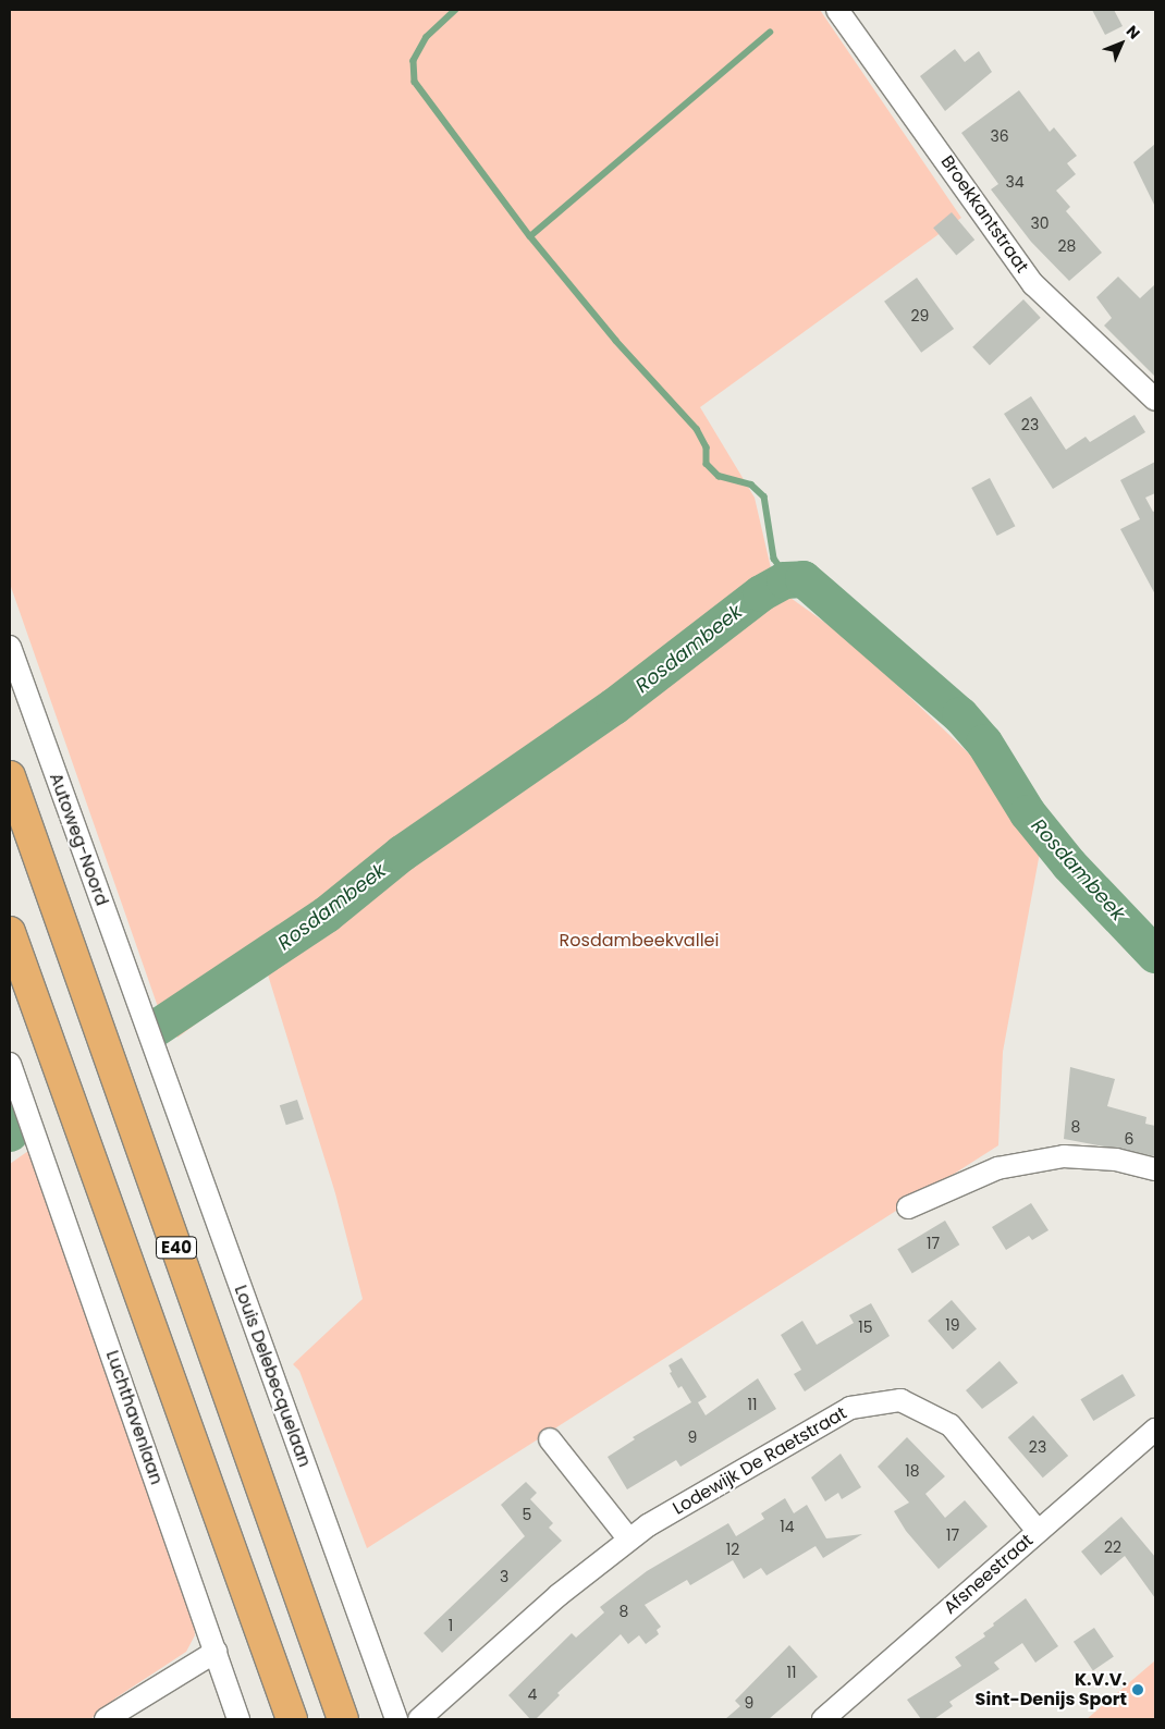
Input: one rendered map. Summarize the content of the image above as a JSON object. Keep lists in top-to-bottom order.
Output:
{
  "streets": {
    "highway": ["E40"],
    "street": [
      "Broekkantstraat",
      "Autoweg-Noord",
      "Louis Delebecquelaan",
      "Luchthavenlaan",
      "Lodewijk De Raetstraat",
      "Afsneestraat"
    ]
  },
  "crossings": [
    ["Autoweg-Noord", "Louis Delebecquelaan"],
    ["Lodewijk De Raetstraat", "Afsneestraat"]
  ],
  "water": ["Rosdambeek"],
  "parks": ["Rosdambeekvallei"],
  "places": ["K.V.V. Sint-Denijs Sport"],
  "house_numbers": [
    "36",
    "34",
    "30",
    "28",
    "29",
    "23",
    "8",
    "6",
    "17",
    "19",
    "15",
    "11",
    "9",
    "23",
    "18",
    "5",
    "14",
    "17",
    "22",
    "12",
    "3",
    "8",
    "1",
    "11",
    "4",
    "9"
  ],
  "north": "top right"
}
